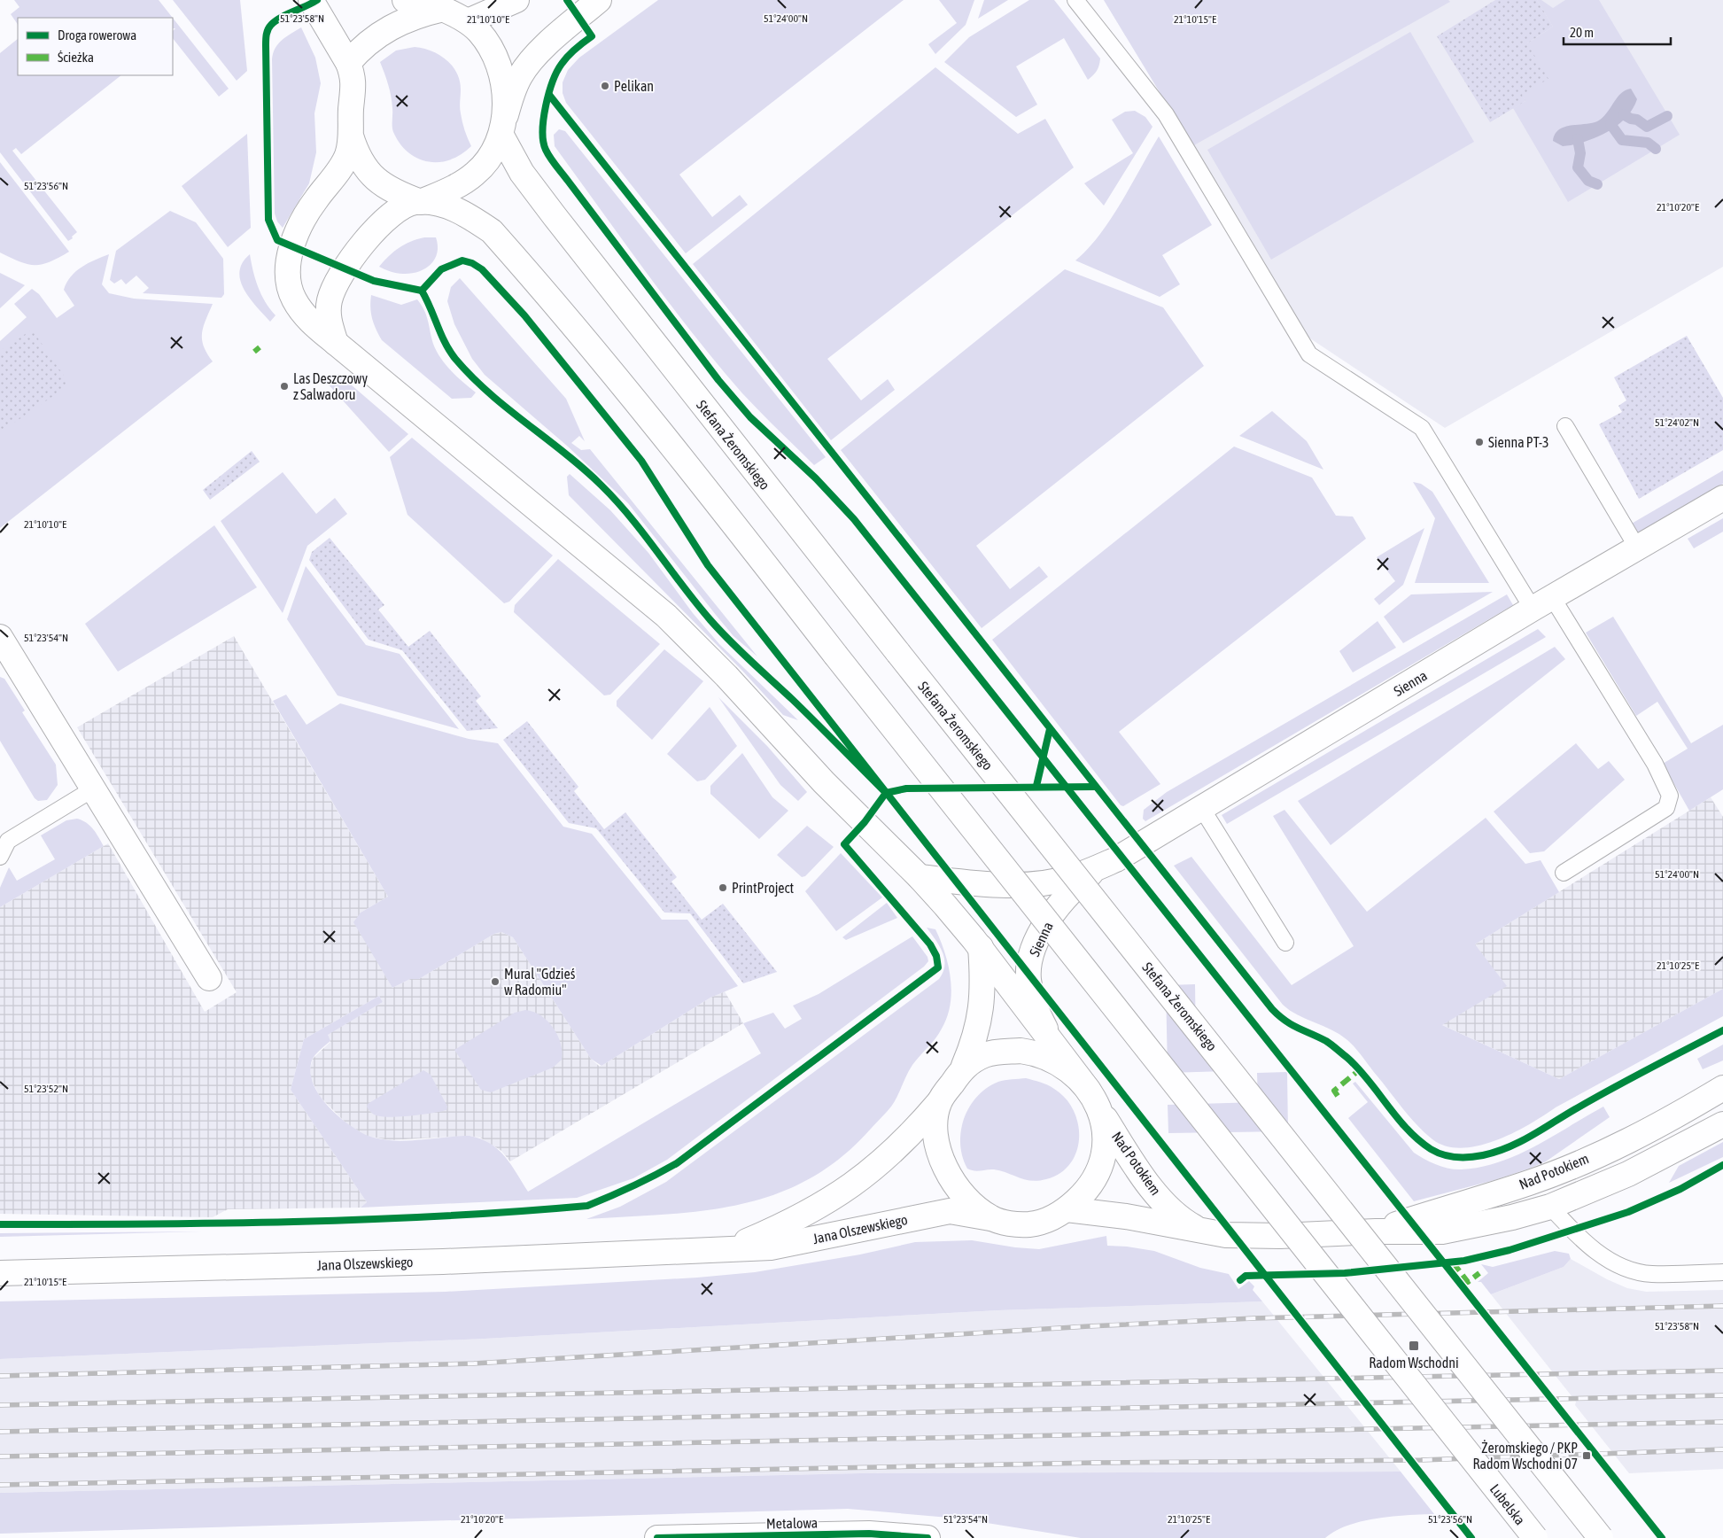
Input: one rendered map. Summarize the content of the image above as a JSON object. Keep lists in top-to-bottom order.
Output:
{
  "streets": {
    "main road": [
      "Stefana Żeromskiego",
      "Sienna",
      "Nad Potokiem",
      "Jana Olszewskiego",
      "Lubelska",
      "Metalowa"
    ]
  },
  "crossings": [
    ["Nad Potokiem", "Jana Olszewskiego"]
  ],
  "places": {
    "other": [
      "Pelikan",
      "Las Deszczowy z Salwadoru",
      "Sienna PT-3",
      "PrintProject",
      "Mural \"Gdzieś w Radomiu\""
    ],
    "transit": ["Radom Wschodni", "Żeromskiego / PKP Radom Wschodni 07"]
  },
  "legend": ["Droga rowerowa", "Ścieżka"],
  "scale_bar": "20 m",
  "coordinates": [
    "51°23'58\"N",
    "51°24'00\"N",
    "21°10'15\"E",
    "21°10'10\"E",
    "51°23'56\"N",
    "21°10'20\"E",
    "51°24'02\"N",
    "51°23'54\"N",
    "21°10'25\"E",
    "51°23'52\"N"
  ]
}
